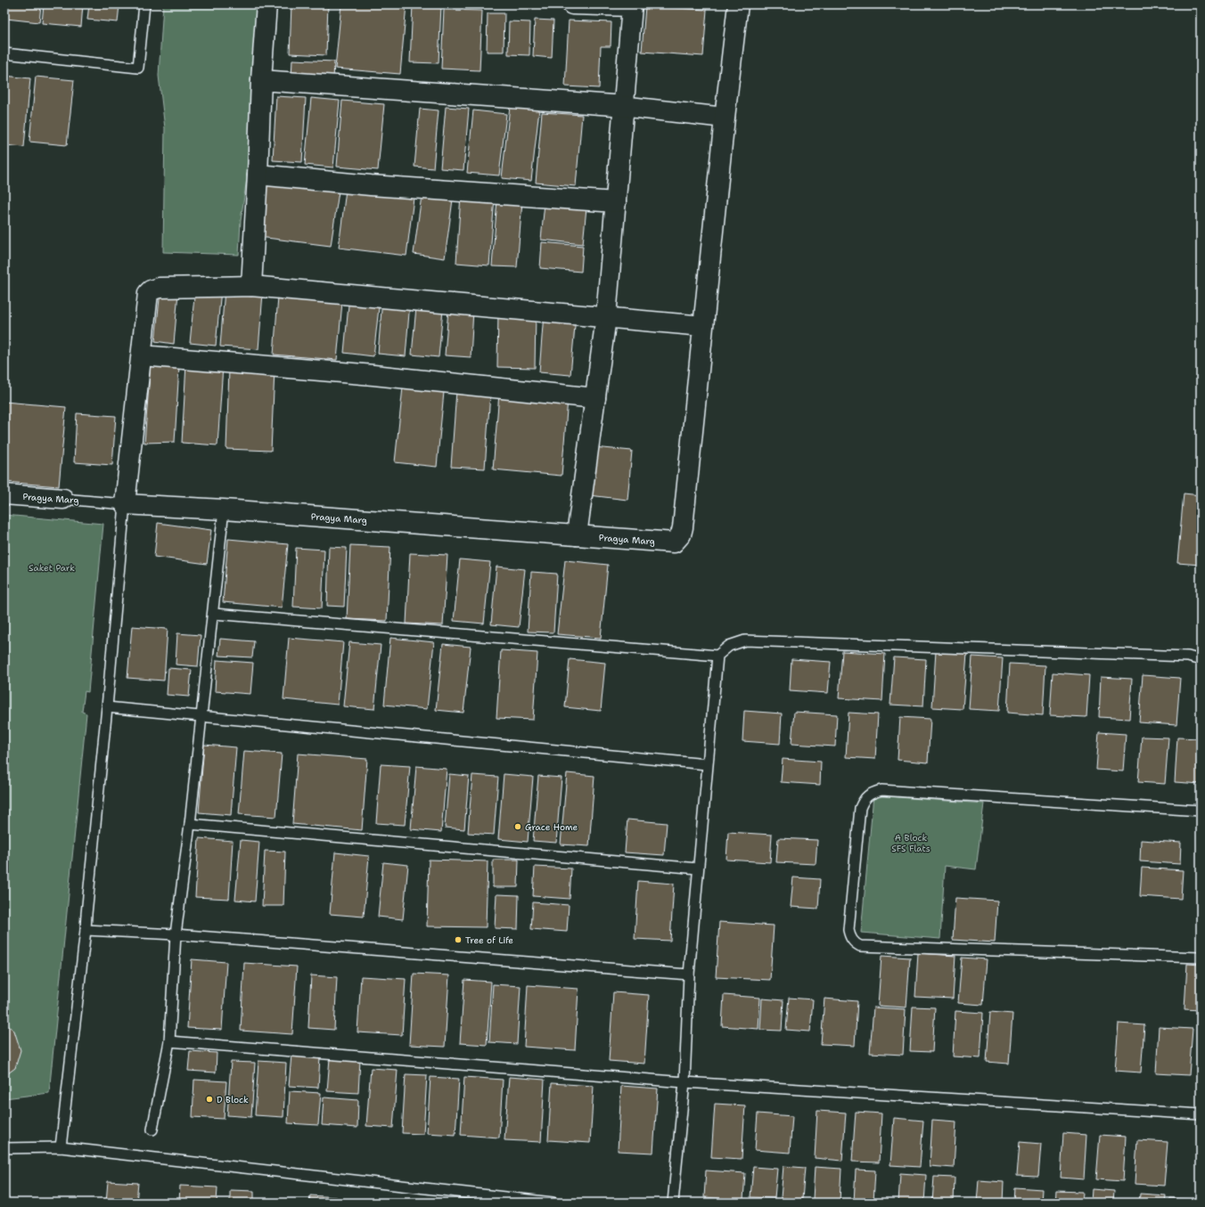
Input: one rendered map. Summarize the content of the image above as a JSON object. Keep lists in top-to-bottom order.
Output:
{
  "streets": {
    "street": ["Pragya Marg"]
  },
  "parks": ["Saket Park", "A Block SFS Flats"],
  "places": ["Grace Home", "Tree of Life", "D Block"]
}
